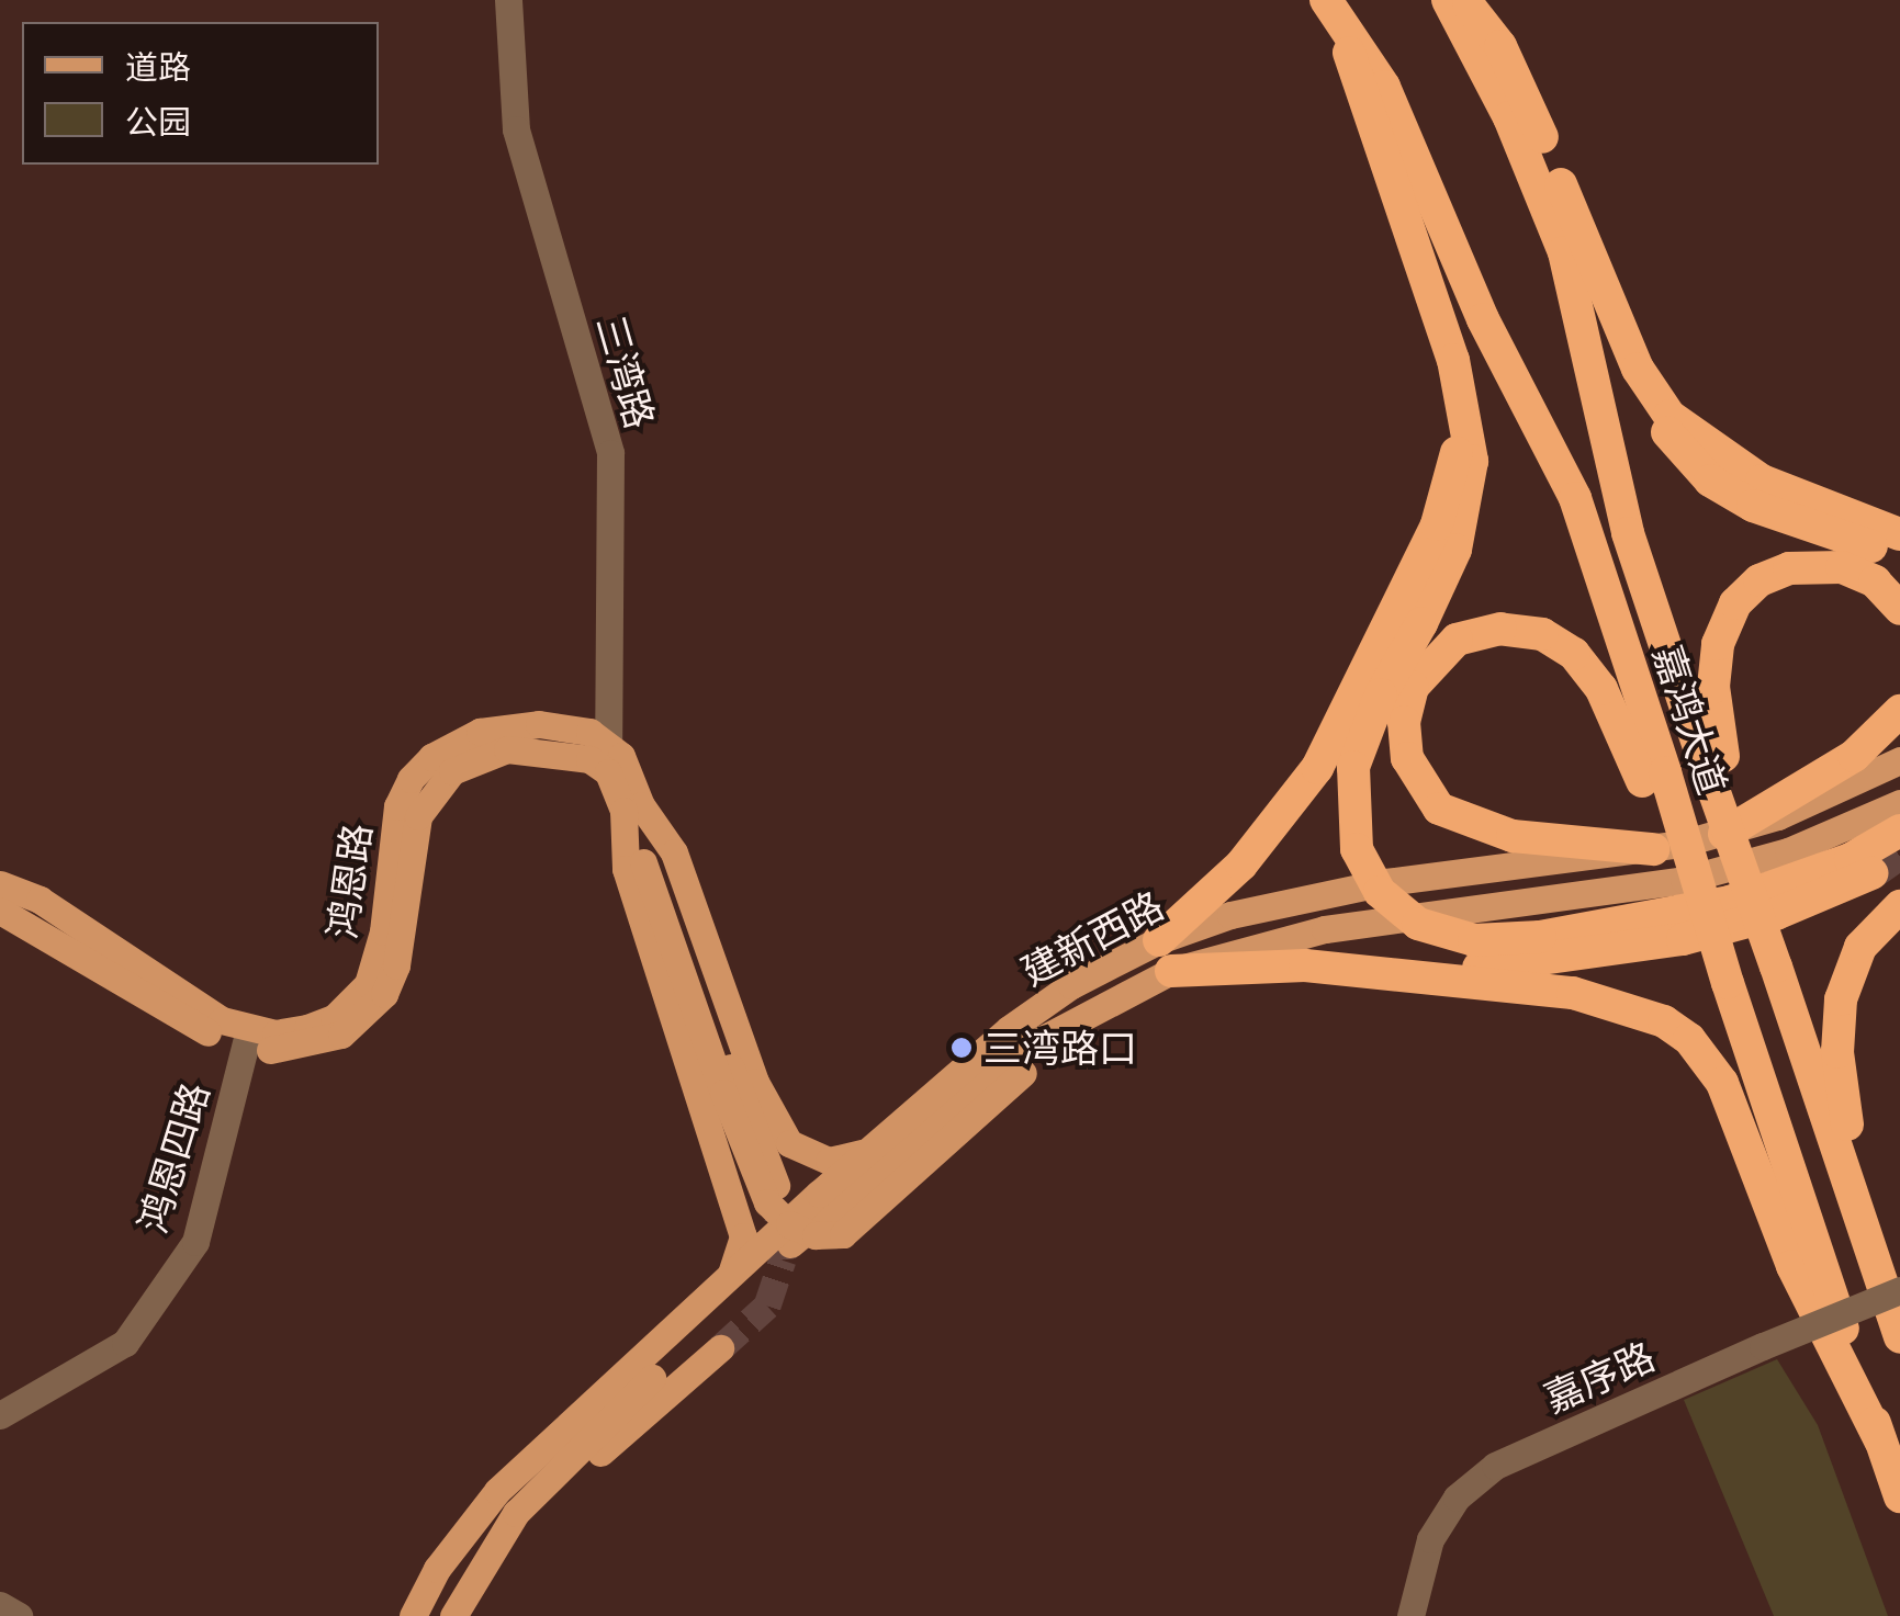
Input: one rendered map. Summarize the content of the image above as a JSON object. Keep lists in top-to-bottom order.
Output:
{
  "streets": {
    "highway": ["嘉鸿大道"],
    "main road": ["鸿恩路", "建新西路"],
    "street": ["三湾路", "鸿恩四路", "嘉序路"]
  },
  "crossings": [
    ["三湾路", "鸿恩路"],
    ["鸿恩路", "鸿恩四路"]
  ],
  "places": ["三湾路口"],
  "legend": ["道路", "公园"]
}
